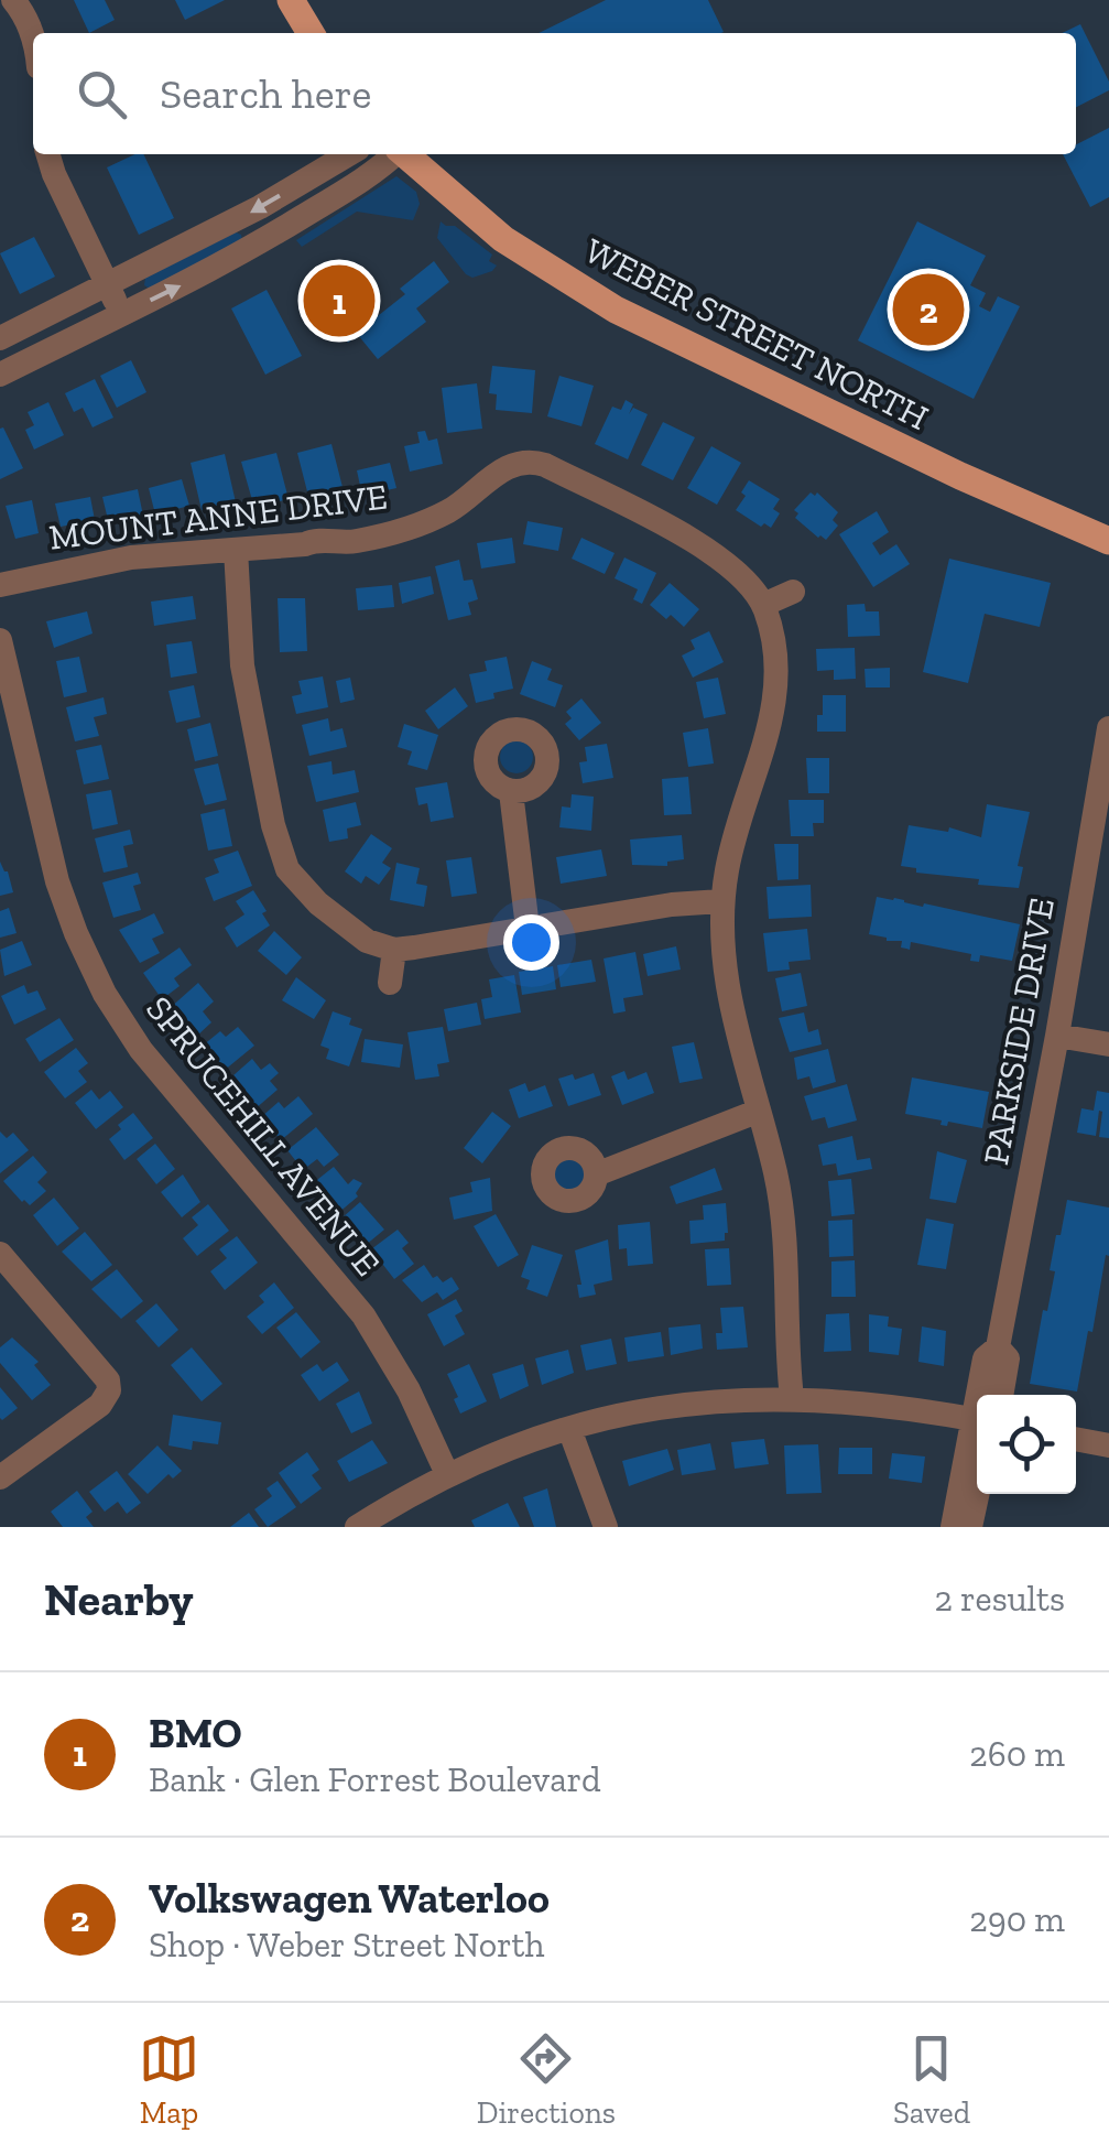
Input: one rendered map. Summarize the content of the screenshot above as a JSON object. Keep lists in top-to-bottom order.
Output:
{
  "streets": {
    "main road": ["WEBER STREET NORTH"],
    "street": ["MOUNT ANNE DRIVE", "PARKSIDE DRIVE", "SPRUCEHILL AVENUE"]
  },
  "page": {
    "search": "Search here",
    "pins": ["1", "2"],
    "heading": ["Nearby", "2 results"],
    "list": [
      {
        "mark": "1",
        "name": "BMO",
        "note": "Bank · Glen Forrest Boulevard",
        "value": "260 m"
      },
      {
        "mark": "2",
        "name": "Volkswagen Waterloo",
        "note": "Shop · Weber Street North",
        "value": "290 m"
      }
    ],
    "nav": ["Map", "Directions", "Saved"]
  }
}
